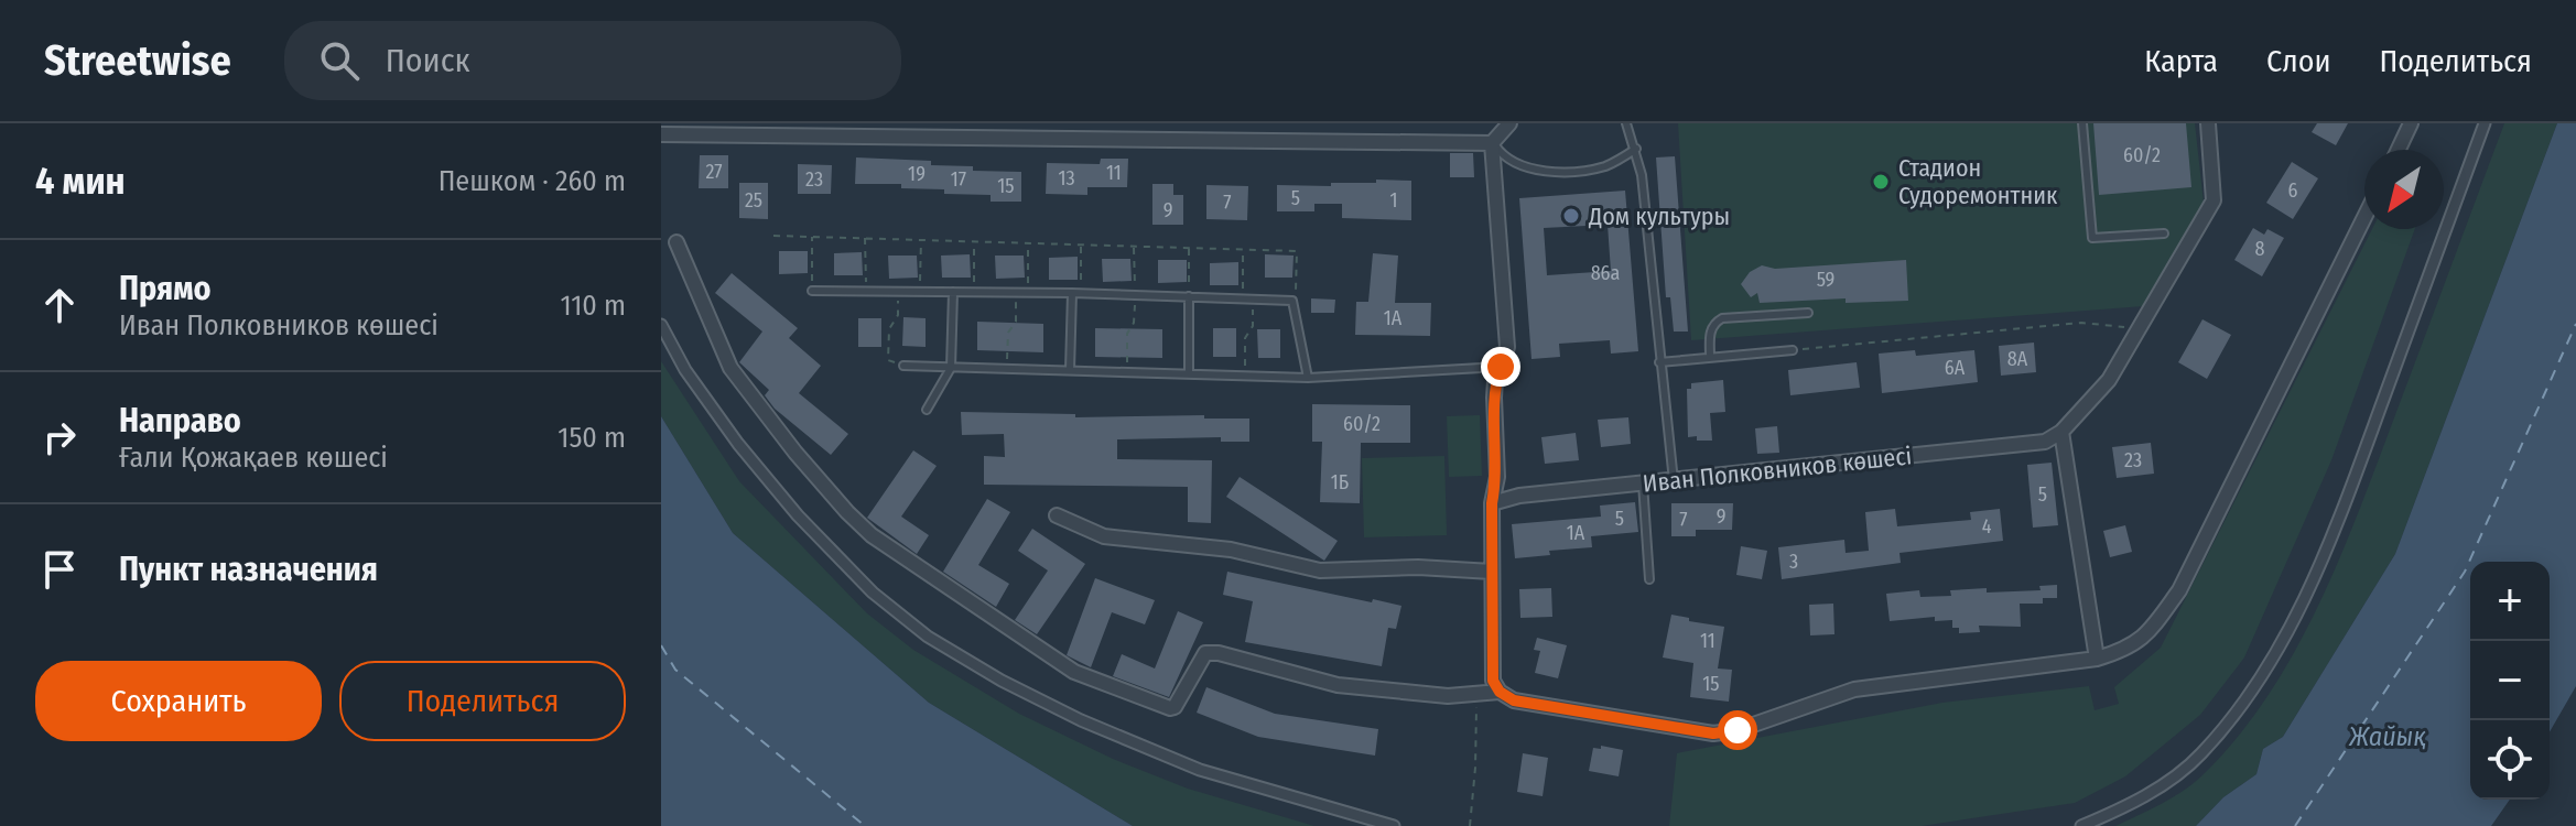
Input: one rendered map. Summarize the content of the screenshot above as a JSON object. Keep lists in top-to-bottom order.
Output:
{
  "streets": {
    "street": ["Иван Полковников көшесі"]
  },
  "water": ["Жайық"],
  "places": ["Стадион Судоремонтник", "Дом культуры"],
  "house_numbers": [
    "60/2",
    "27",
    "11",
    "19",
    "13",
    "23",
    "17",
    "15",
    "6",
    "5",
    "25",
    "1",
    "7",
    "9",
    "8",
    "86а",
    "59",
    "1А",
    "8А",
    "6А",
    "60/2",
    "23",
    "1Б",
    "5",
    "9",
    "5",
    "7",
    "4",
    "1А",
    "3",
    "11",
    "15"
  ],
  "north": "bottom left",
  "page": {
    "header": "Streetwise",
    "search": "Поиск",
    "nav": ["Карта", "Слои", "Поделиться"],
    "heading": ["4 мин", "Пешком · 260 m"],
    "list": [
      ["Прямо", "Иван Полковников көшесі", "110 m"],
      ["Направо", "Ғали Қожақаев көшесі", "150 m"],
      "Пункт назначения"
    ],
    "map_buttons": ["+", "−"],
    "buttons": ["Сохранить", "Поделиться"]
  }
}
